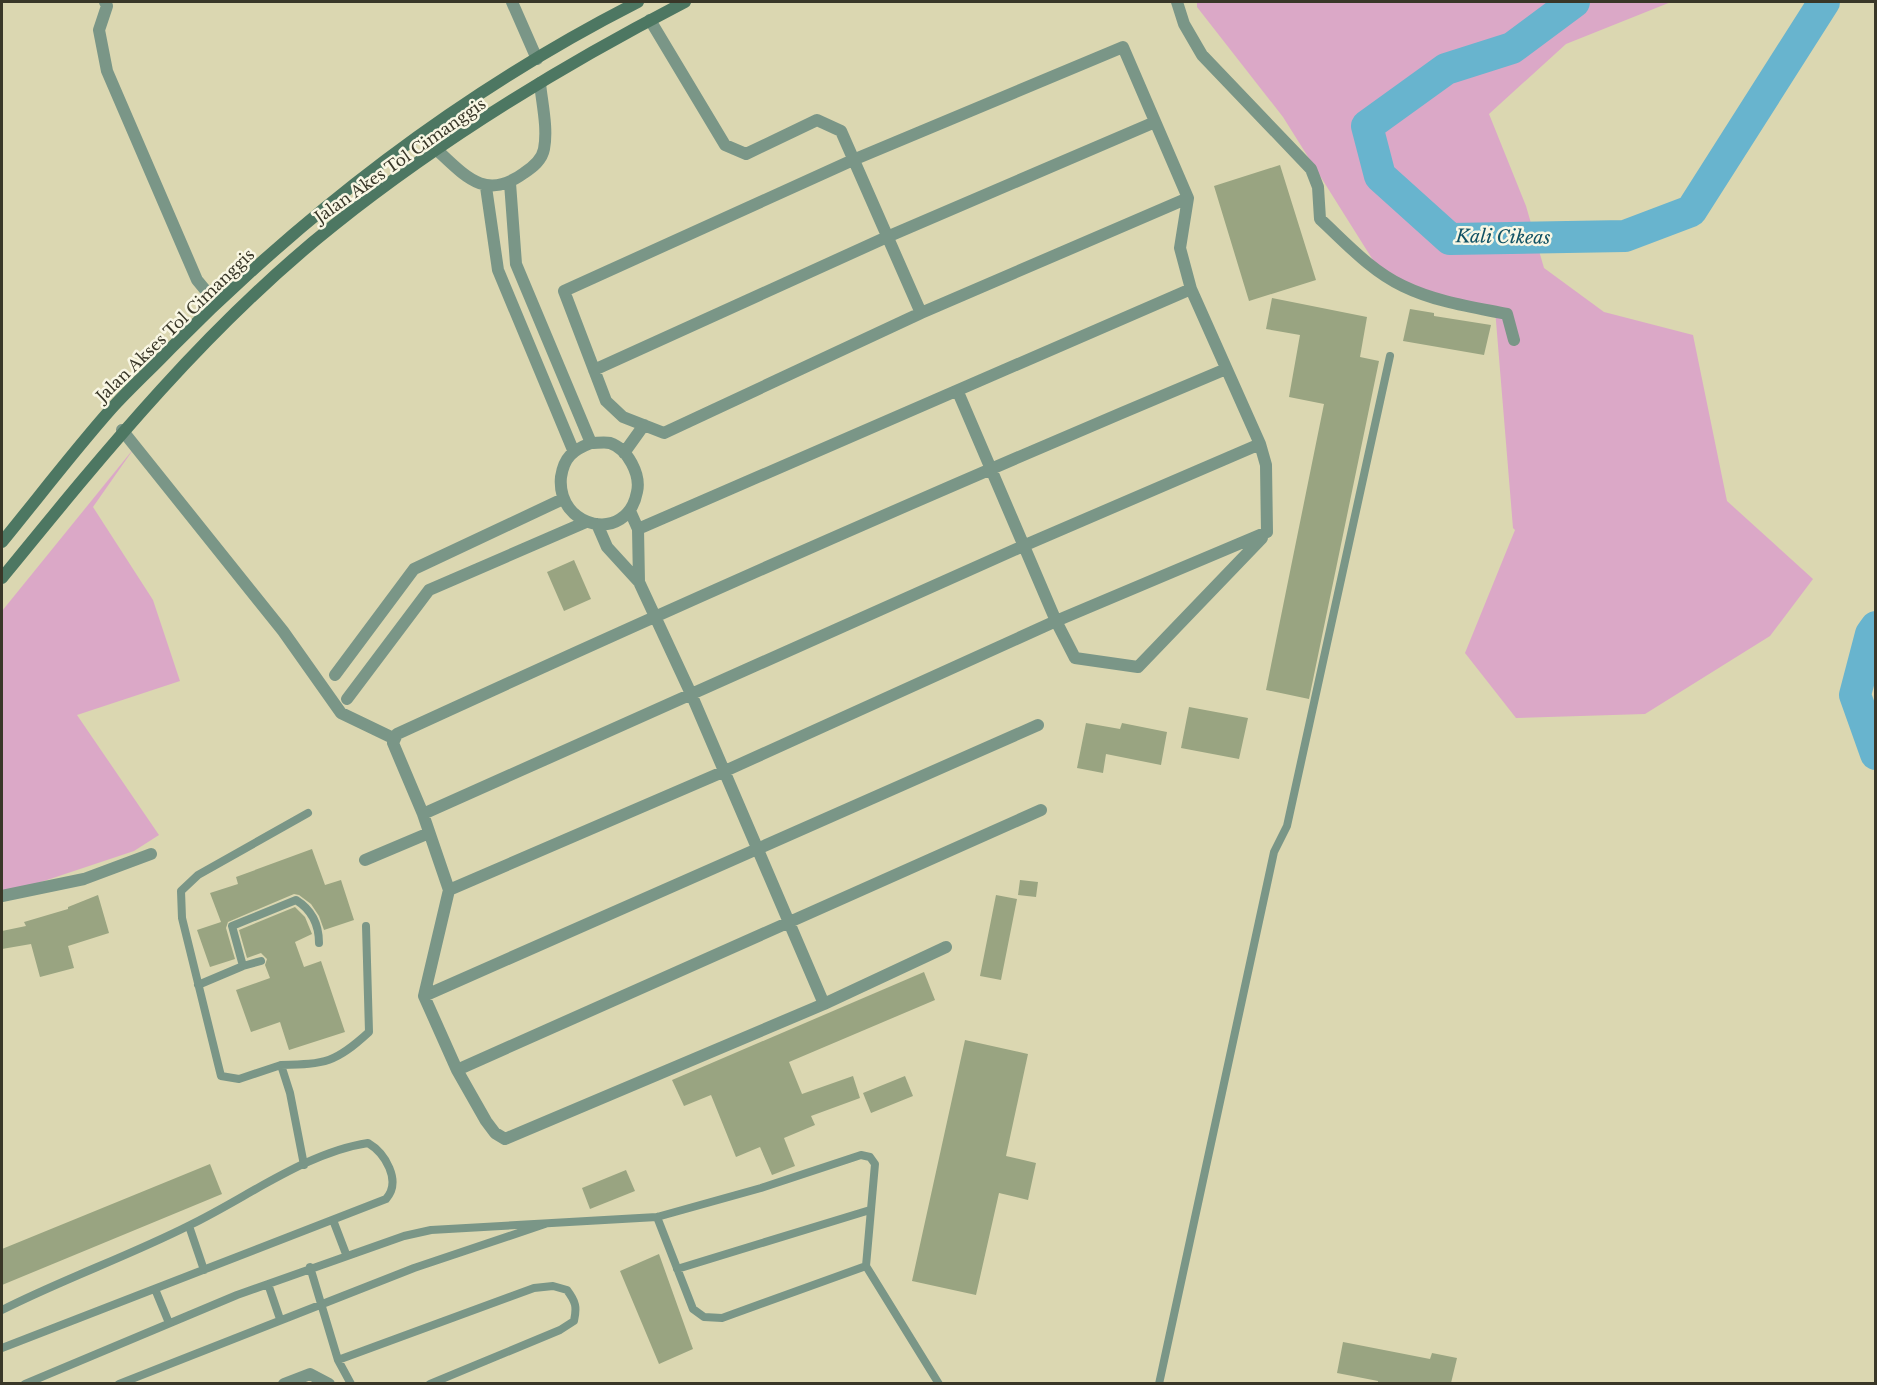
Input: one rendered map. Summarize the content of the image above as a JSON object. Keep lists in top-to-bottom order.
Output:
{
  "streets": {
    "main road": ["Jalan Akes Tol Cimanggis", "Jalan Akses Tol Cimanggis"]
  },
  "water": ["Kali Cikeas"]
}
